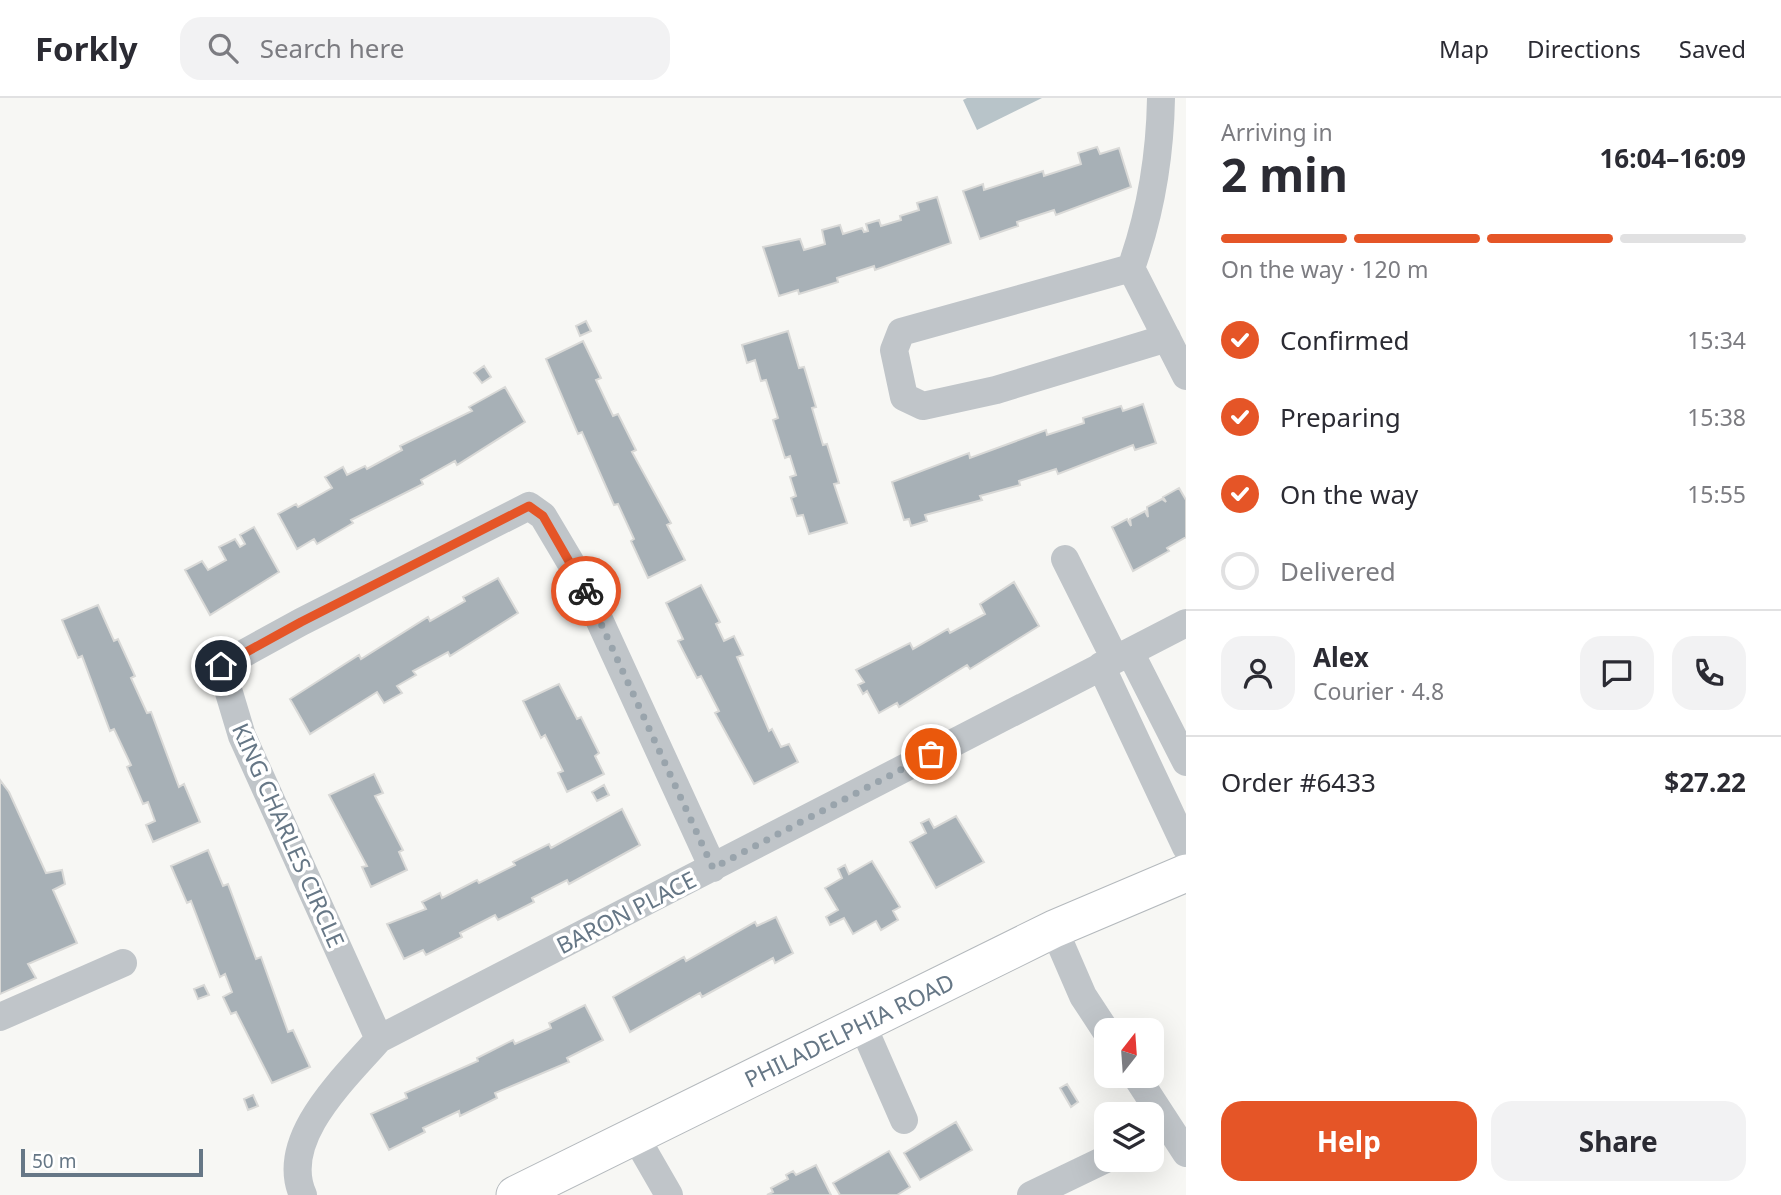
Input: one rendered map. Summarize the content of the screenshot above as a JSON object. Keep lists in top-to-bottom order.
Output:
{
  "streets": {
    "main road": ["PHILADELPHIA ROAD"],
    "street": ["KING CHARLES CIRCLE", "BARON PLACE"]
  },
  "crossings": [
    ["KING CHARLES CIRCLE", "BARON PLACE"]
  ],
  "scale_bar": "50 m",
  "north": "top",
  "page": {
    "header": "Forkly",
    "search": "Search here",
    "nav": ["Map", "Directions", "Saved"],
    "heading": ["2 min", "Arriving in", "16:04–16:09"],
    "panel": [
      "Alex",
      "Courier · 4.8",
      "Order #6433",
      "$27.22"
    ],
    "bar": "On the way · 120 m",
    "list": [
      ["Confirmed", "15:34"],
      ["Preparing", "15:38"],
      ["On the way", "15:55"],
      "Delivered"
    ],
    "buttons": ["Help", "Share"],
    "scale": "50 m"
  }
}
